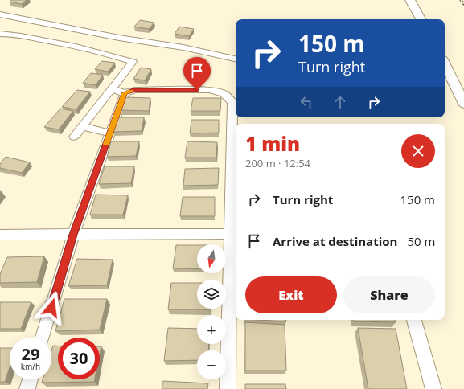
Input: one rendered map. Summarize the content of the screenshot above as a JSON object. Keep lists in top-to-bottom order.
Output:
{
  "north": "bottom",
  "page": {
    "turn": ["150 m", "Turn right"],
    "heading": ["1 min", "200 m · 12:54"],
    "list": [
      {
        "name": "Turn right",
        "value": "150 m"
      },
      {
        "name": "Arrive at destination",
        "value": "50 m"
      }
    ],
    "map_buttons": ["+", "−"],
    "buttons": ["Exit", "Share"],
    "speed": "29 km/h",
    "limit": "30"
  }
}
